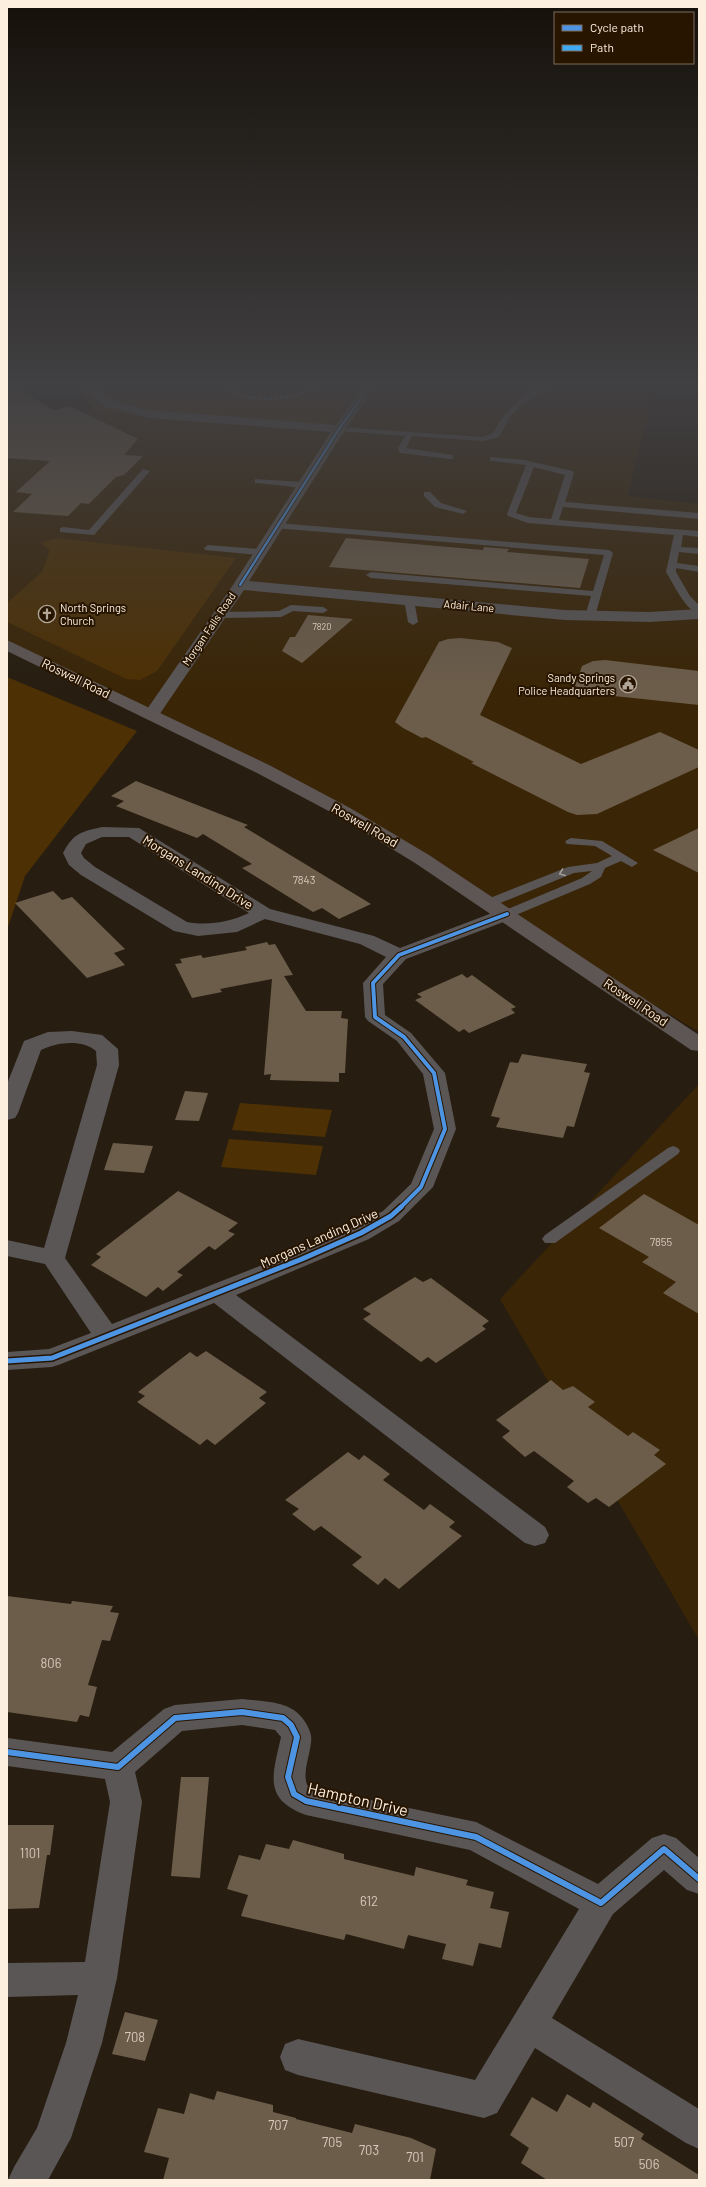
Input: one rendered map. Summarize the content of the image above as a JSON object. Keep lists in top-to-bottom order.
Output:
{
  "streets": {
    "main road": ["Roswell Road"],
    "street": [
      "Adair Lane",
      "Morgan Falls Road",
      "Morgans Landing Drive",
      "Hampton Drive"
    ]
  },
  "crossings": [
    ["Adair Lane", "Morgan Falls Road"],
    ["Morgan Falls Road", "Roswell Road"],
    ["Roswell Road", "Morgans Landing Drive"]
  ],
  "places": {
    "church": ["North Springs Church"],
    "public building": ["Sandy Springs Police Headquarters"]
  },
  "house_numbers": [
    "7820",
    "7843",
    "7855",
    "806",
    "1101",
    "612",
    "708",
    "707",
    "705",
    "507",
    "703",
    "701",
    "506"
  ],
  "legend": ["Cycle path", "Path"]
}
